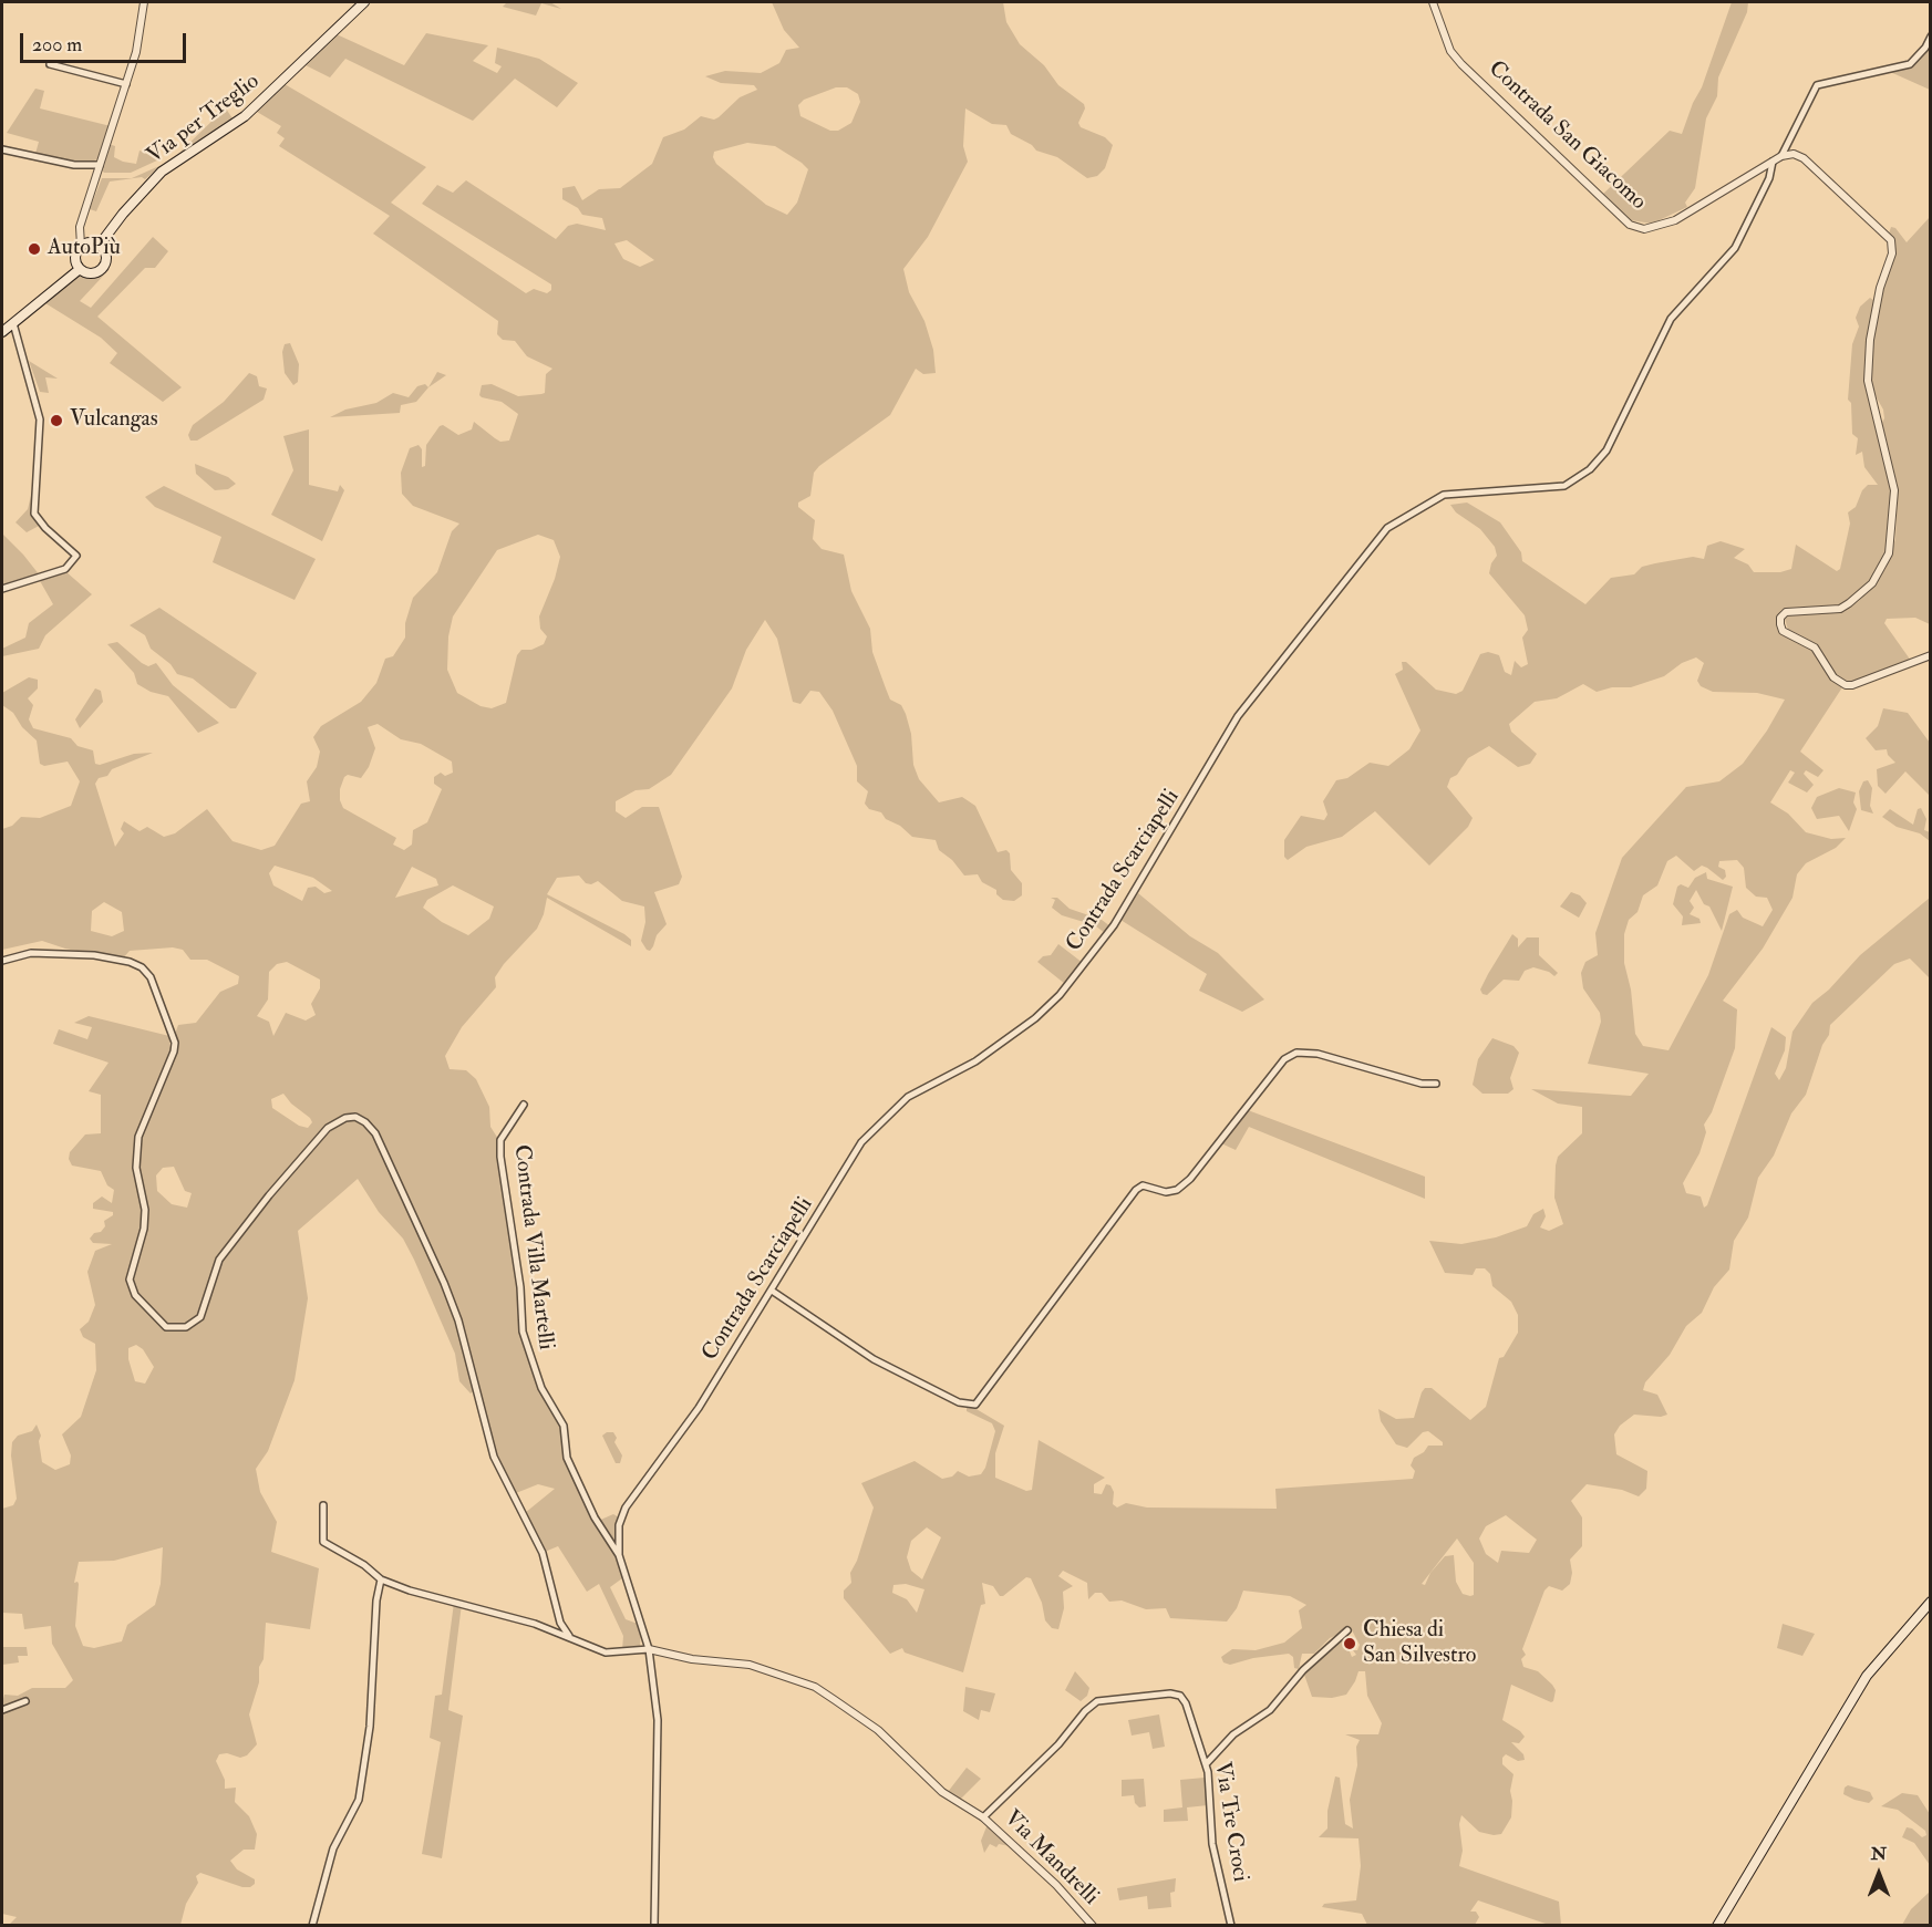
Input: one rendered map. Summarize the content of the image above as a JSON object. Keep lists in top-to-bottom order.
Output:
{
  "streets": {
    "main road": ["Via per Treglio"],
    "street": [
      "Contrada San Giacomo",
      "Contrada Scarciapelli",
      "Contrada Villa Martelli",
      "Via Tre Croci",
      "Via Mandrelli"
    ]
  },
  "crossings": [
    ["Contrada San Giacomo", "Contrada Scarciapelli"],
    ["Contrada Scarciapelli", "Contrada Villa Martelli"],
    ["Contrada Villa Martelli", "Via Mandrelli"],
    ["Via Tre Croci", "Via Mandrelli"]
  ],
  "places": ["AutoPiù", "Vulcangas", "Chiesa di San Silvestro"],
  "scale_bar": "200 m",
  "north": "top"
}
